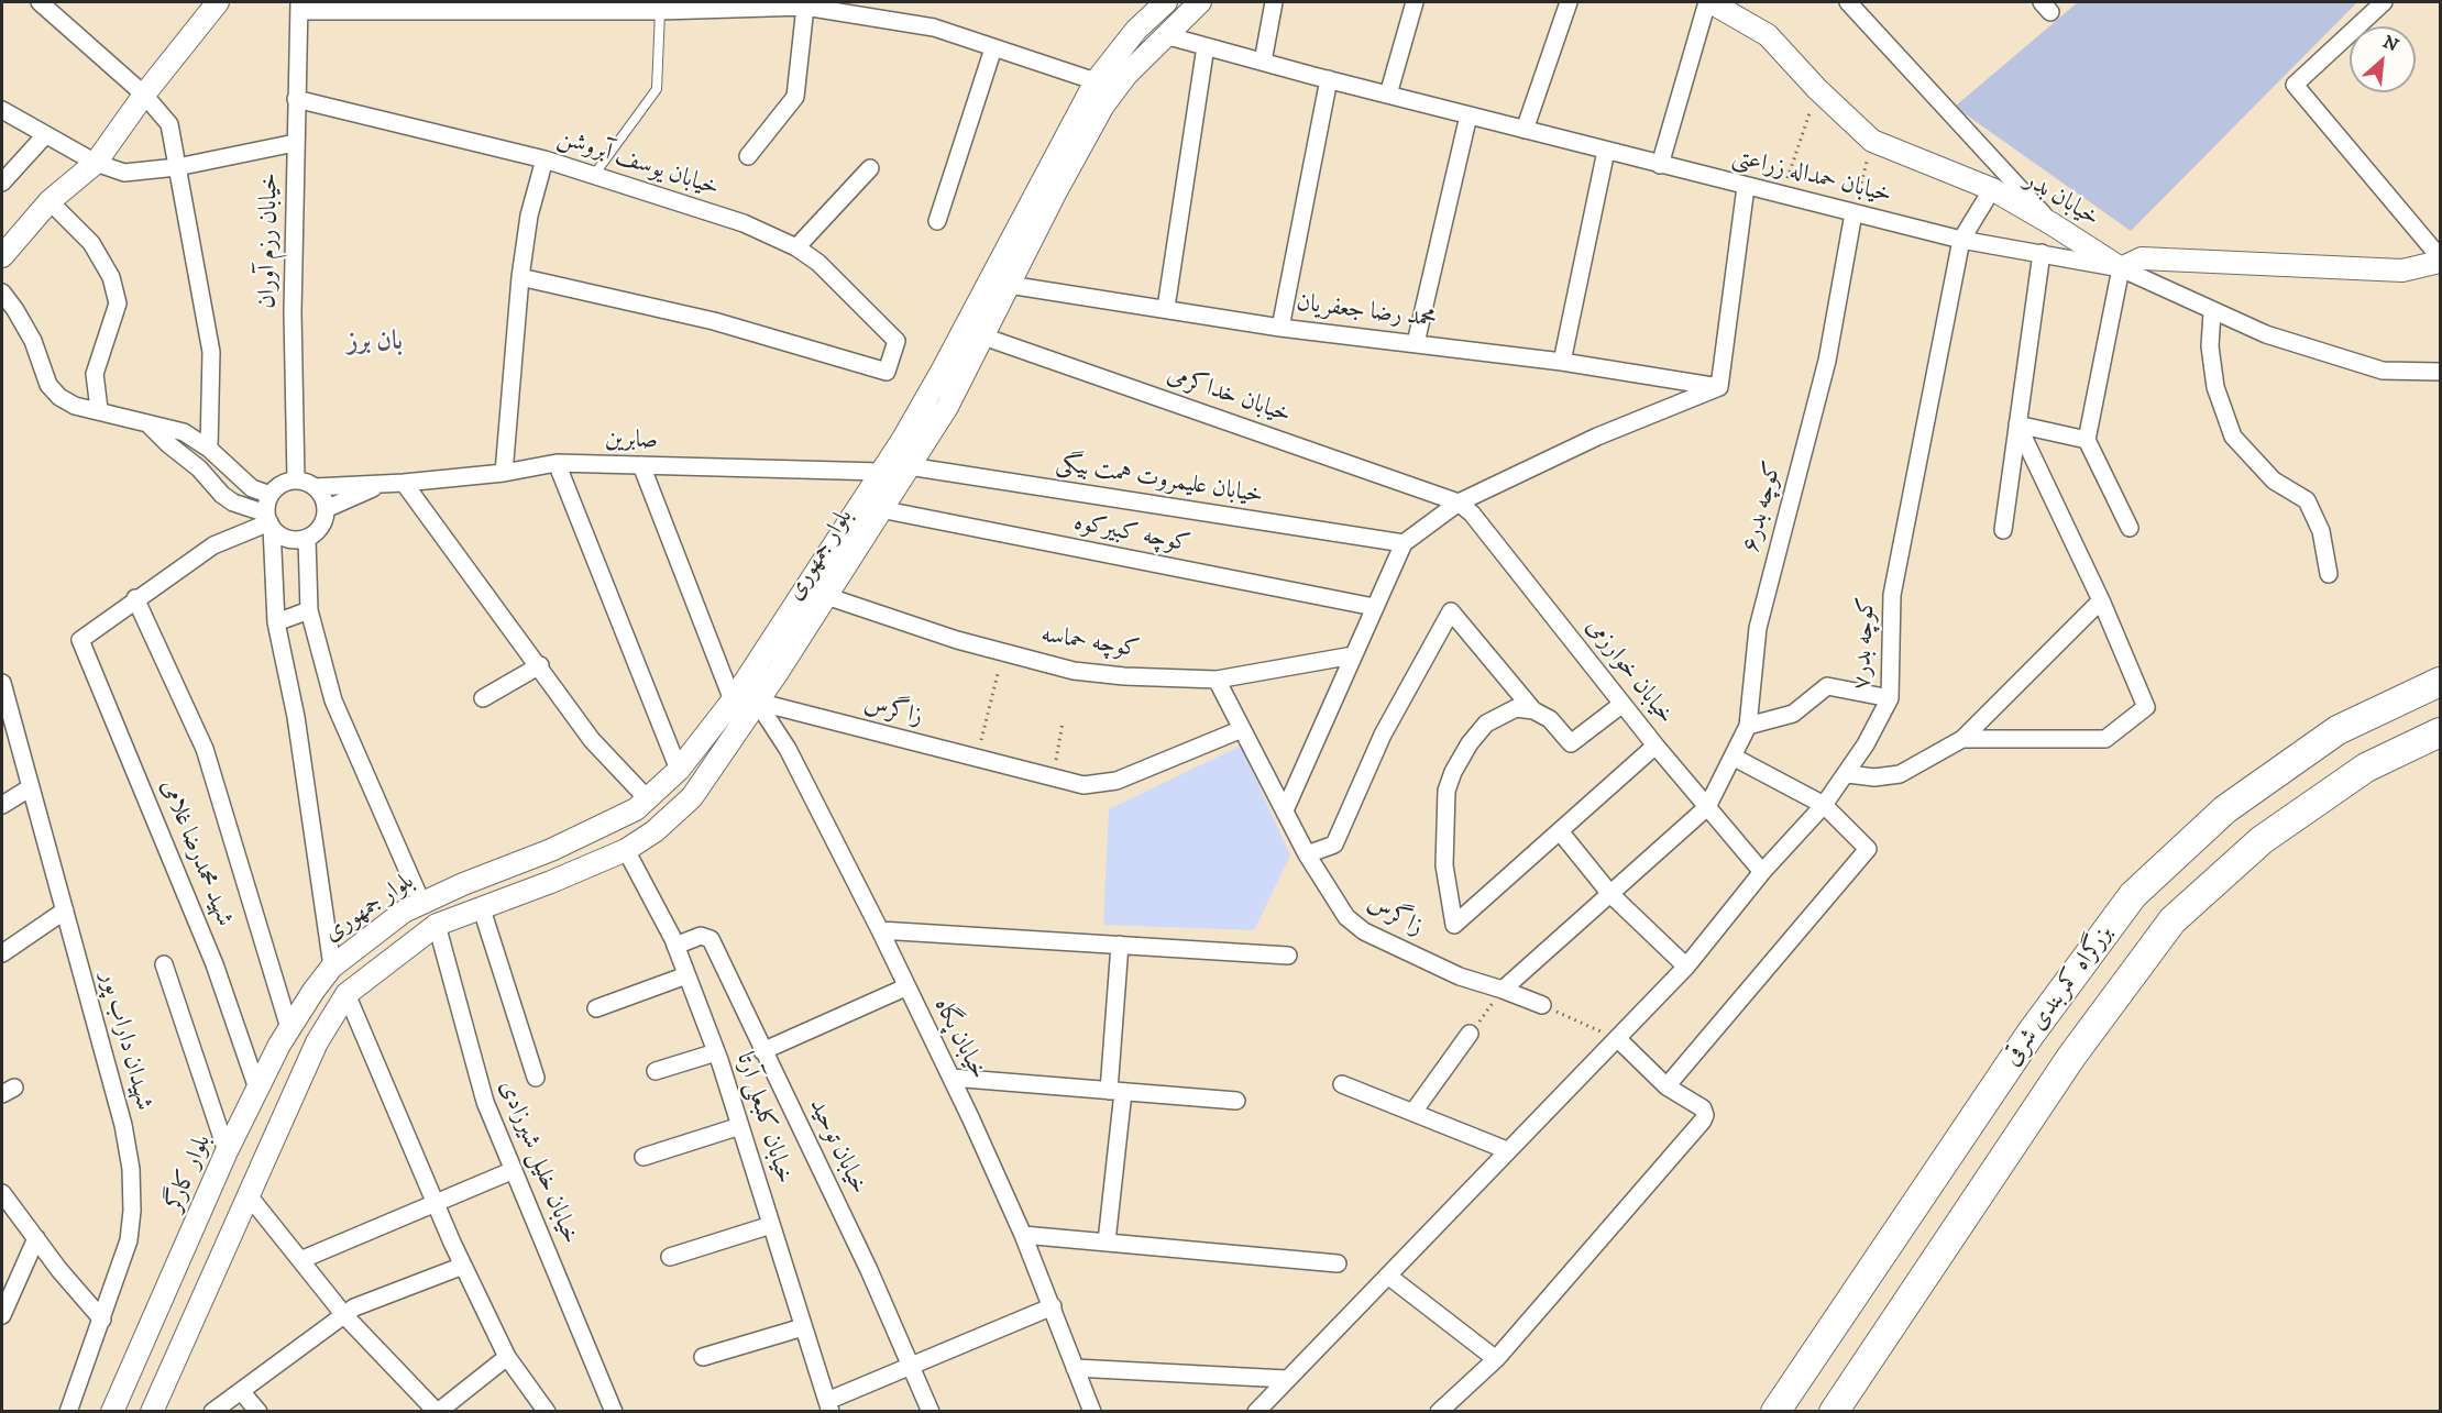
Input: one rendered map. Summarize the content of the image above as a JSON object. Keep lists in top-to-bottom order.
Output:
{
  "streets": {
    "highway": ["بزرگراه کمربندی شرقی"],
    "street": [
      "خیابان یوسف آبروشن",
      "خیابان حمداله زراعتی",
      "خیابان بدر",
      "خیابان رزم آوران",
      "محمد رضا جعفریان",
      "خیابان خداکرمی",
      "صابرین",
      "خیابان علیمروت همت بیگی",
      "کوچه بدر۶",
      "کوچه کبیرکوه",
      "بلوار جمهوری",
      "کوچه حماسه",
      "کوچه بدر۷",
      "خیابان خوارزمی",
      "زاگرس",
      "شهید محمدرضا غلامی",
      "خیابان پگاه",
      "شهیدان داراب پور",
      "خیابان کلبعلی آرتا",
      "خیابان توحید",
      "خیابان خلیل شیرزادی",
      "بلوار کارگر"
    ]
  },
  "crossings": [
    ["خیابان یوسف آبروشن", "خیابان رزم آوران"],
    ["خیابان حمداله زراعتی", "خیابان بدر"],
    ["خیابان حمداله زراعتی", "کوچه بدر۶"],
    ["خیابان حمداله زراعتی", "بلوار جمهوری"],
    ["خیابان حمداله زراعتی", "کوچه بدر۷"],
    ["خیابان رزم آوران", "صابرین"],
    ["محمد رضا جعفریان", "بلوار جمهوری"],
    ["خیابان خداکرمی", "بلوار جمهوری"],
    ["خیابان خداکرمی", "خیابان خوارزمی"],
    ["صابرین", "بلوار جمهوری"],
    ["خیابان علیمروت همت بیگی", "بلوار جمهوری"],
    ["کوچه بدر۶", "خیابان خوارزمی"],
    ["کوچه کبیرکوه", "بلوار جمهوری"],
    ["بلوار جمهوری", "کوچه حماسه"],
    ["بلوار جمهوری", "زاگرس"],
    ["بلوار جمهوری", "خیابان پگاه"],
    ["بلوار جمهوری", "خیابان کلبعلی آرتا"],
    ["بلوار جمهوری", "خیابان خلیل شیرزادی"],
    ["بلوار جمهوری", "بلوار کارگر"],
    ["کوچه حماسه", "زاگرس"],
    ["کوچه بدر۷", "خیابان خوارزمی"],
    ["زاگرس", "خیابان پگاه"],
    ["شهید محمدرضا غلامی", "بلوار کارگر"],
    ["خیابان کلبعلی آرتا", "خیابان توحید"]
  ],
  "districts": ["بان برز"],
  "north": "top right"
}
